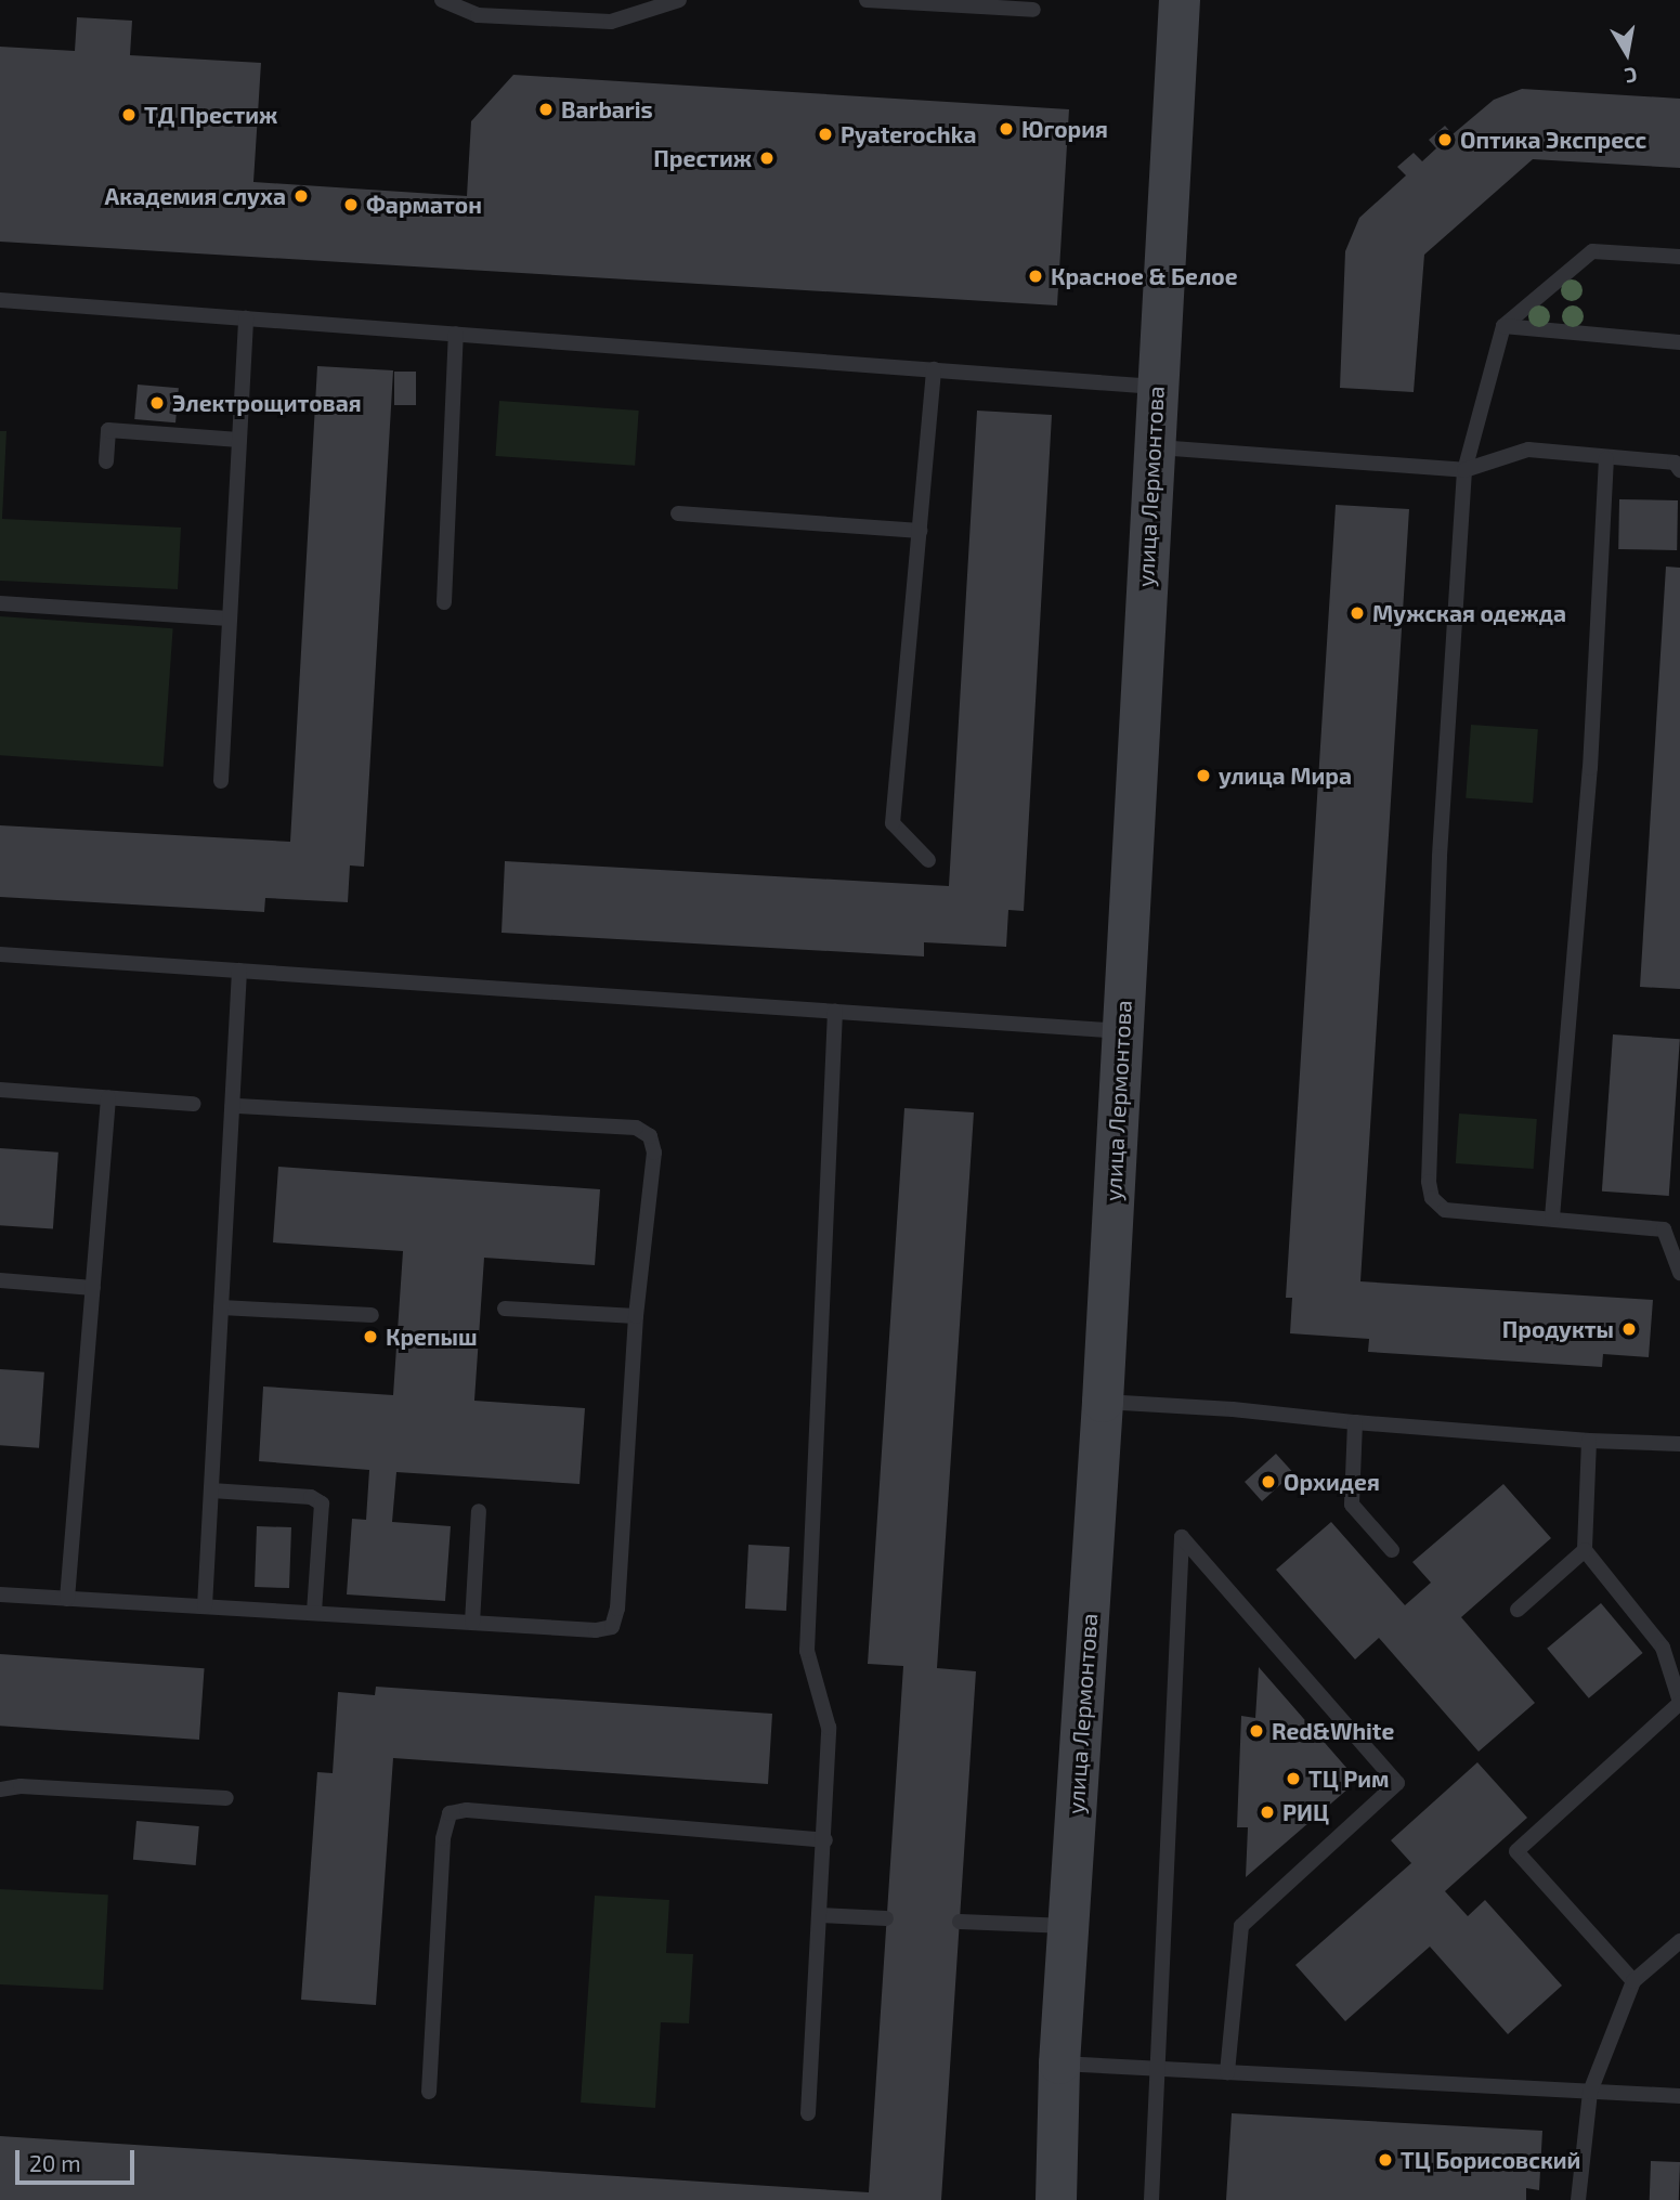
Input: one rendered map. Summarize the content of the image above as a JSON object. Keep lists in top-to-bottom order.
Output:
{
  "streets": {
    "street": ["улица Лермонтова"]
  },
  "places": [
    "Barbaris",
    "ТД Престиж",
    "Югория",
    "Pyaterochka",
    "Оптика Экспресс",
    "Престиж",
    "Академия слуха",
    "Фарматон",
    "Красное & Белое",
    "Электрощитовая",
    "Мужская одежда",
    "улица Мира",
    "Продукты",
    "Крепыш",
    "Орхидея",
    "Red&White",
    "ТЦ Рим",
    "РИЦ",
    "ТЦ Борисовский"
  ],
  "scale_bar": "20 m",
  "north": "bottom"
}
